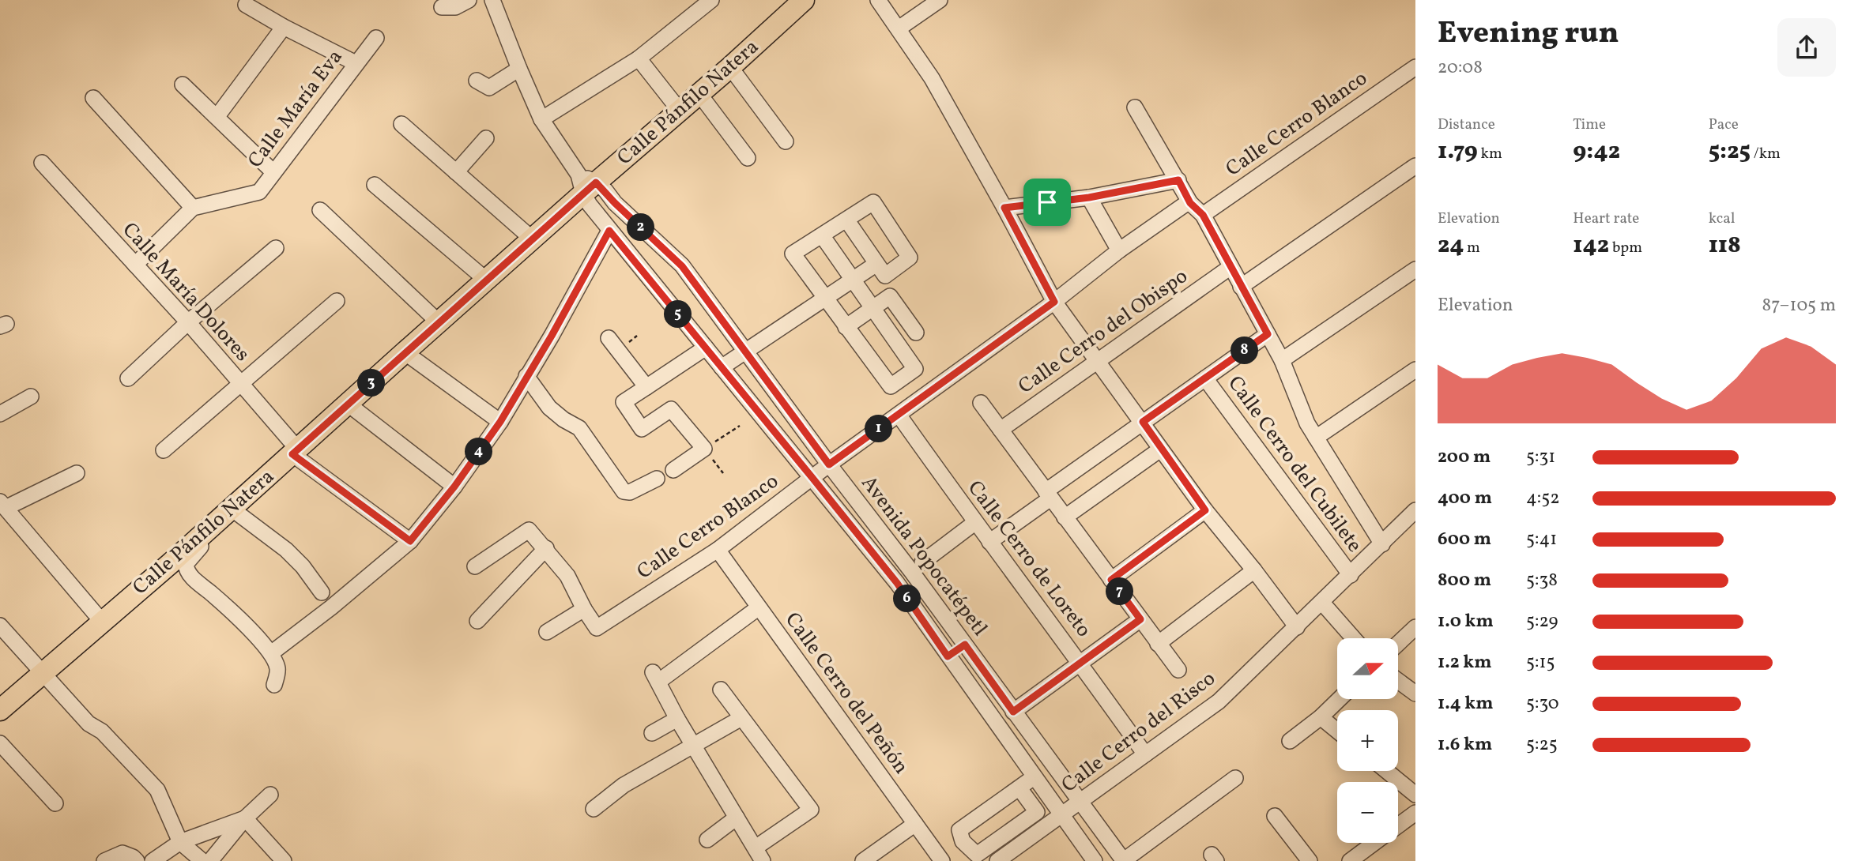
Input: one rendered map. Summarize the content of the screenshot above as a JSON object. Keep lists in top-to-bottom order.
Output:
{
  "streets": {
    "main road": ["Calle Pánfilo Natera"],
    "street": [
      "Calle María Eva",
      "Calle Cerro Blanco",
      "Calle María Dolores",
      "Calle Cerro del Obispo",
      "Calle Cerro del Cubilete",
      "Avenida Popocatépetl",
      "Calle Cerro de Loreto",
      "Calle Cerro del Peñón",
      "Calle Cerro del Risco"
    ]
  },
  "crossings": [
    ["Calle Pánfilo Natera", "Calle María Dolores"],
    ["Calle Pánfilo Natera", "Avenida Popocatépetl"],
    ["Calle Cerro Blanco", "Avenida Popocatépetl"],
    ["Calle Cerro Blanco", "Calle Cerro de Loreto"],
    ["Calle Cerro Blanco", "Calle Cerro del Peñón"],
    ["Calle Cerro del Cubilete", "Calle Cerro del Risco"],
    ["Avenida Popocatépetl", "Calle Cerro del Risco"],
    ["Calle Cerro de Loreto", "Calle Cerro del Risco"]
  ],
  "north": "right",
  "page": {
    "heading": ["Evening run", "20:08"],
    "stats": [
      ["Distance", "1.79 km"],
      ["Time", "9:42"],
      ["Pace", "5:25 /km"],
      ["Elevation", "24 m"],
      ["Heart rate", "142 bpm"],
      ["kcal", "118"]
    ],
    "pins": [
      "2",
      "5",
      "8",
      "3",
      "1",
      "4",
      "7",
      "6"
    ],
    "chart": ["Elevation", "87–105 m"],
    "list": [
      {
        "name": "200 m",
        "note": "5:31"
      },
      {
        "name": "400 m",
        "note": "4:52"
      },
      {
        "name": "600 m",
        "note": "5:41"
      },
      {
        "name": "800 m",
        "note": "5:38"
      },
      {
        "name": "1.0 km",
        "note": "5:29"
      },
      {
        "name": "1.2 km",
        "note": "5:15"
      },
      {
        "name": "1.4 km",
        "note": "5:30"
      },
      {
        "name": "1.6 km",
        "note": "5:25"
      }
    ],
    "map_buttons": ["+", "−"]
  }
}
